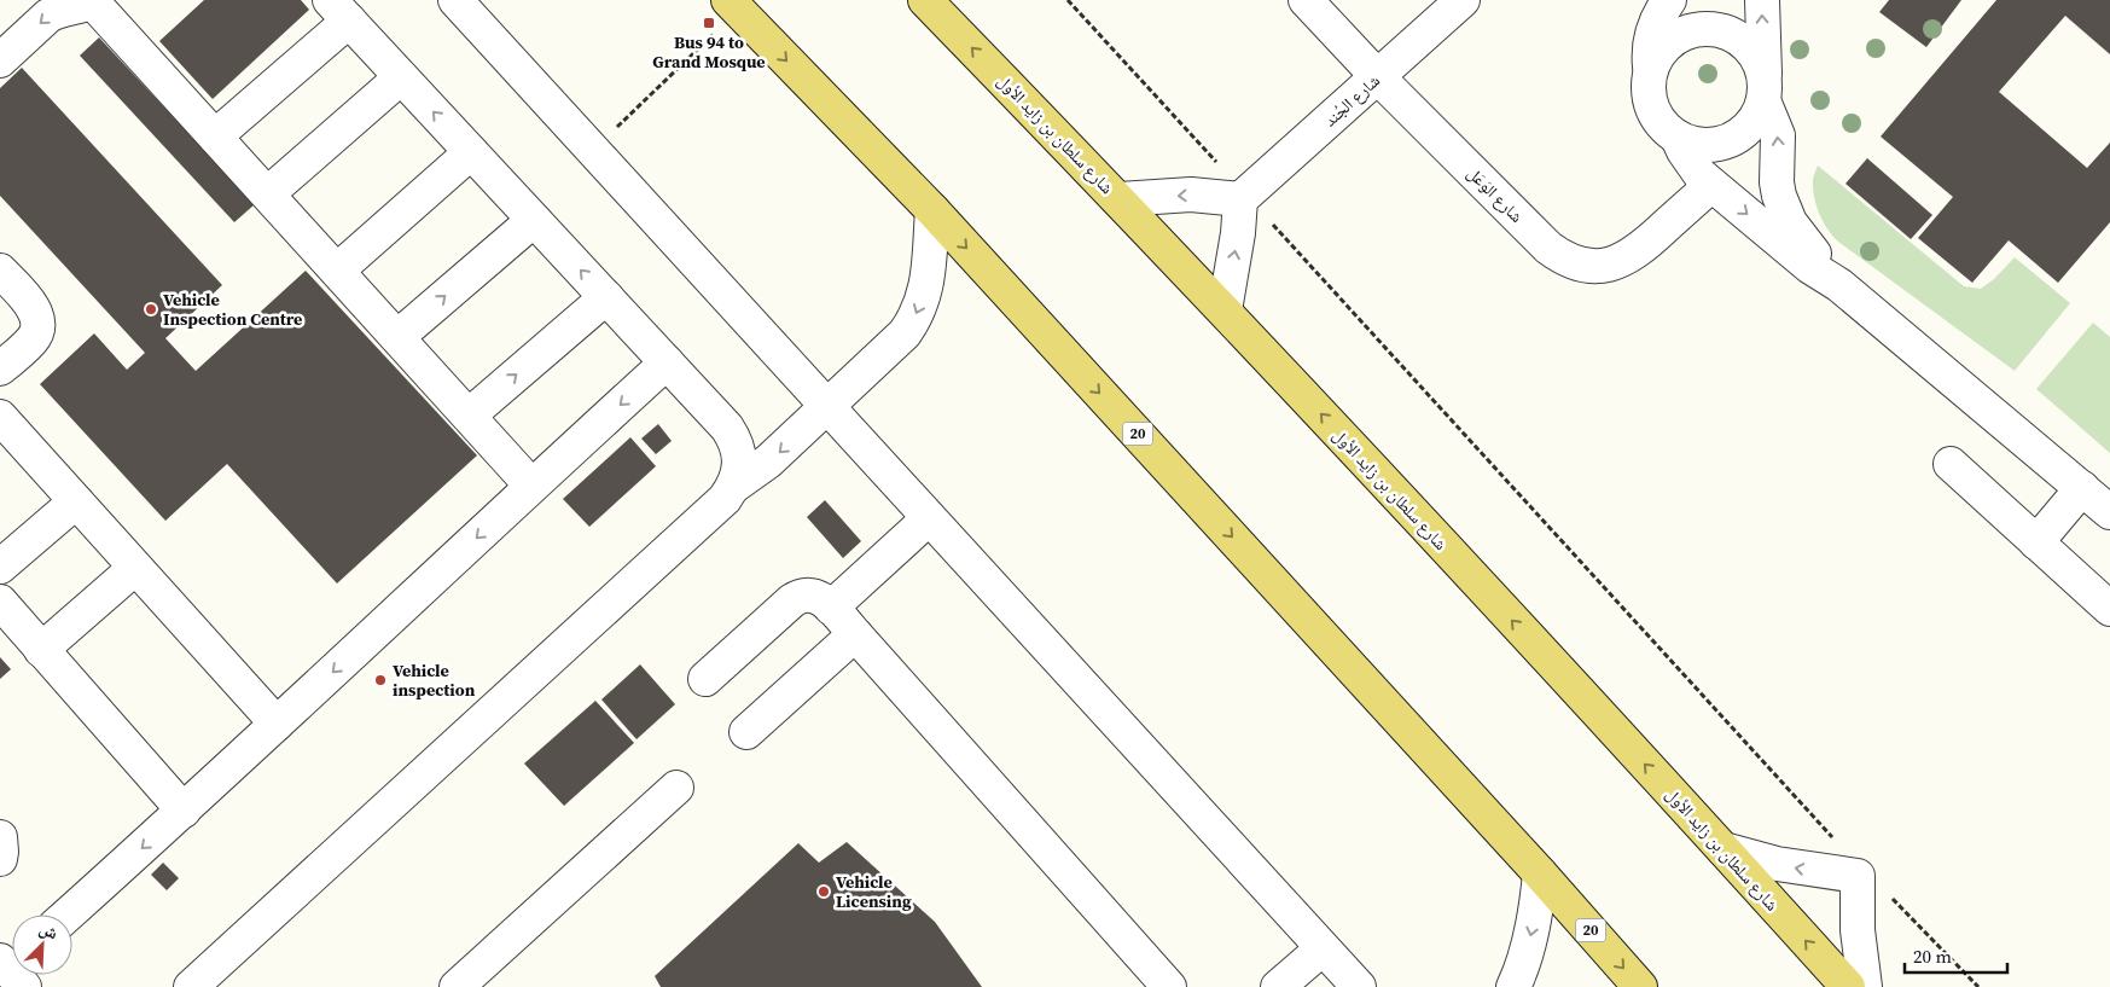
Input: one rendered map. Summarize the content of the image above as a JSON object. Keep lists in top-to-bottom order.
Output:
{
  "streets": {
    "main road": ["شارع سلطان بن زايد الأول", "20"],
    "street": ["شارع الجُند", "شارع الوَعَل"]
  },
  "crossings": [
    ["شارع الجُند", "شارع الوَعَل"]
  ],
  "places": {
    "transit": ["Bus 94 to Grand Mosque"],
    "other": ["Vehicle Inspection Centre", "Vehicle inspection", "Vehicle Licensing"]
  },
  "scale_bar": "20 m",
  "north": "top right"
}
